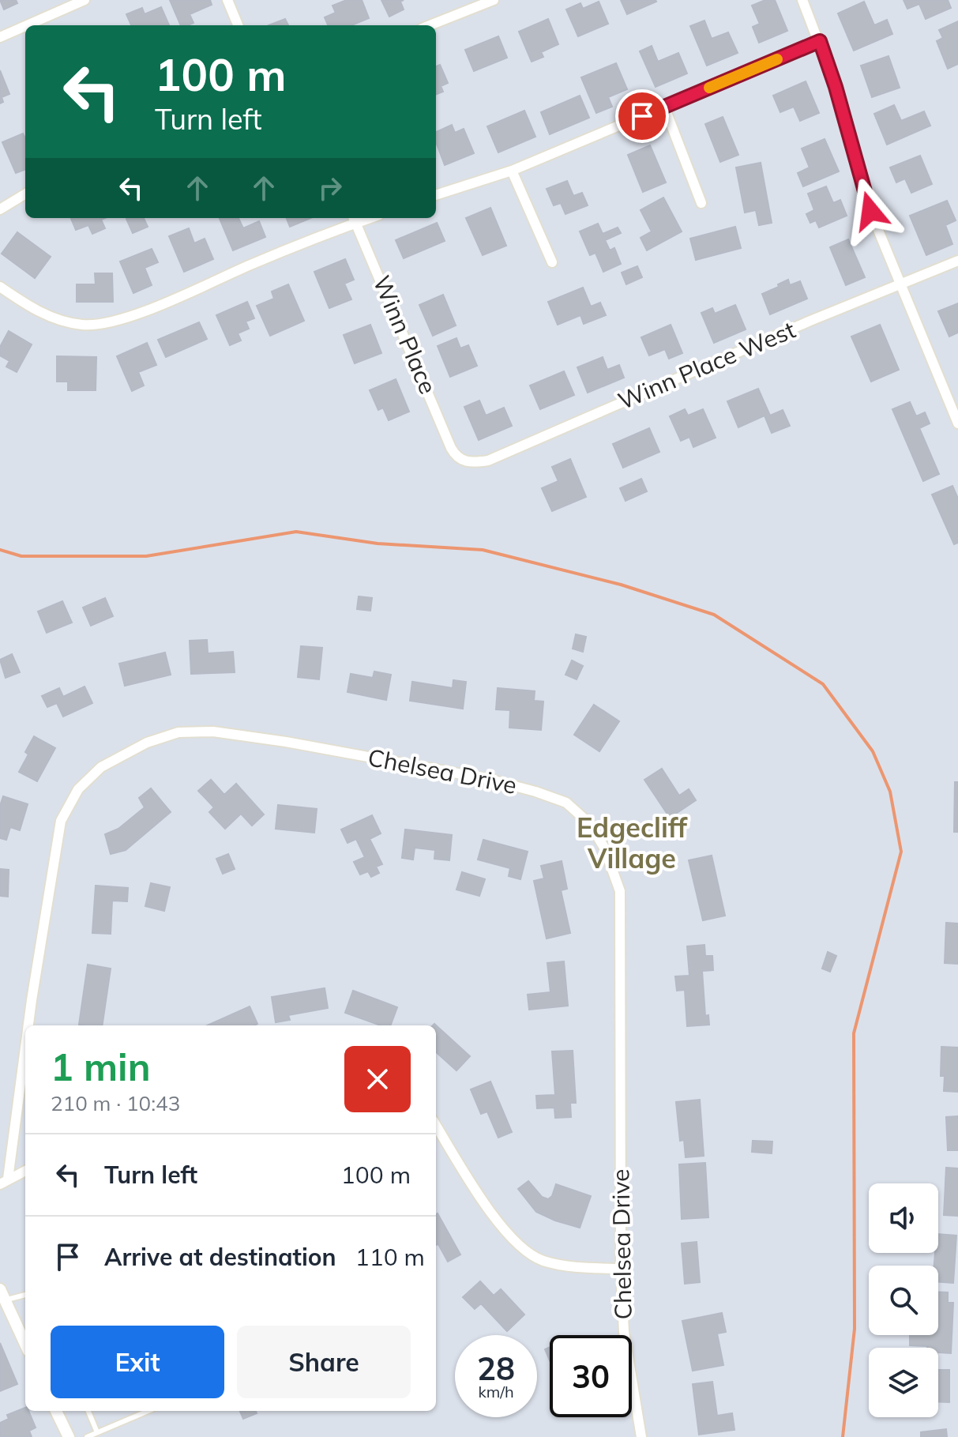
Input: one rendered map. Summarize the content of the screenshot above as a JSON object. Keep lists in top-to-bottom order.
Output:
{
  "streets": {
    "street": ["Winn Place", "Winn Place West", "Chelsea Drive"]
  },
  "crossings": [
    ["Winn Place", "Winn Place West"]
  ],
  "districts": ["Edgecliff Village"],
  "page": {
    "turn": ["100 m", "Turn left"],
    "heading": ["1 min", "210 m · 10:43"],
    "list": [
      {
        "name": "Turn left",
        "value": "100 m"
      },
      {
        "name": "Arrive at destination",
        "value": "110 m"
      }
    ],
    "buttons": ["Exit", "Share"],
    "speed": "28 km/h",
    "limit": "30"
  }
}
